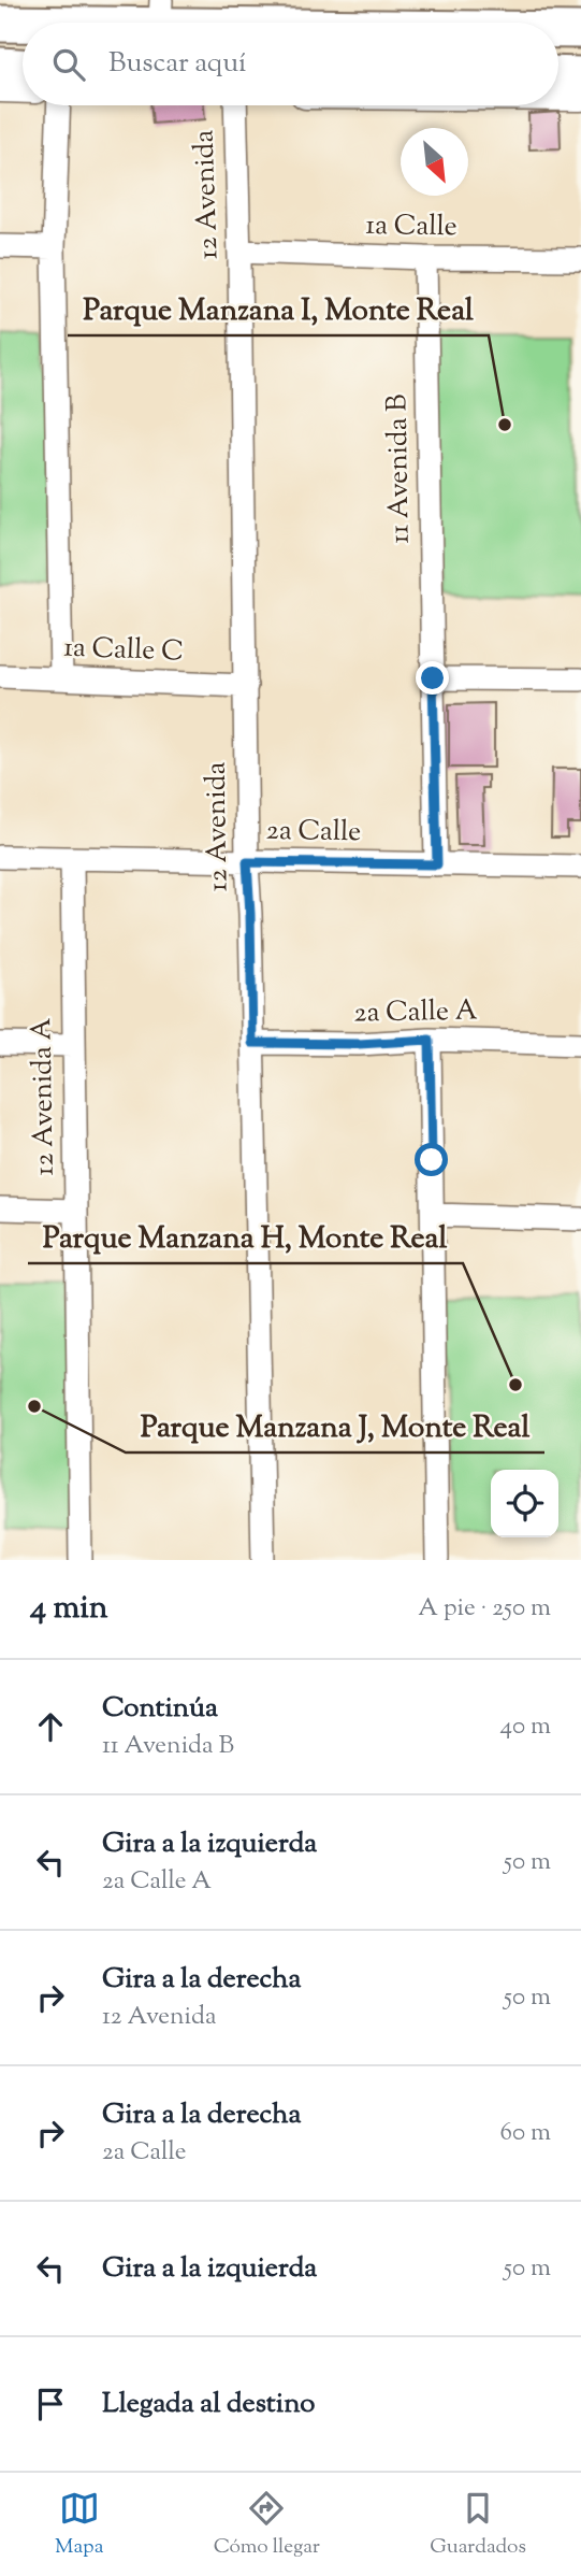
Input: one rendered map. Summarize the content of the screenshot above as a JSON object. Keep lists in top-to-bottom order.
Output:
{
  "streets": {
    "street": [
      "12 Avenida",
      "1a Calle",
      "11 Avenida B",
      "1a Calle C",
      "2a Calle",
      "2a Calle A",
      "12 Avenida A"
    ]
  },
  "crossings": [
    ["12 Avenida", "1a Calle"],
    ["12 Avenida", "1a Calle C"],
    ["12 Avenida", "2a Calle"],
    ["12 Avenida", "2a Calle A"],
    ["1a Calle", "11 Avenida B"],
    ["11 Avenida B", "2a Calle"],
    ["2a Calle", "12 Avenida A"]
  ],
  "places": ["Parque Manzana I, Monte Real", "Parque Manzana H, Monte Real", "Parque Manzana J, Monte Real"],
  "north": "bottom right",
  "page": {
    "search": "Buscar aquí",
    "heading": ["4 min", "A pie · 250 m"],
    "list": [
      ["Continúa", "11 Avenida B", "40 m"],
      ["Gira a la izquierda", "2a Calle A", "50 m"],
      ["Gira a la derecha", "12 Avenida", "50 m"],
      ["Gira a la derecha", "2a Calle", "60 m"],
      ["Gira a la izquierda", "50 m"],
      "Llegada al destino"
    ],
    "nav": ["Mapa", "Cómo llegar", "Guardados"]
  }
}
